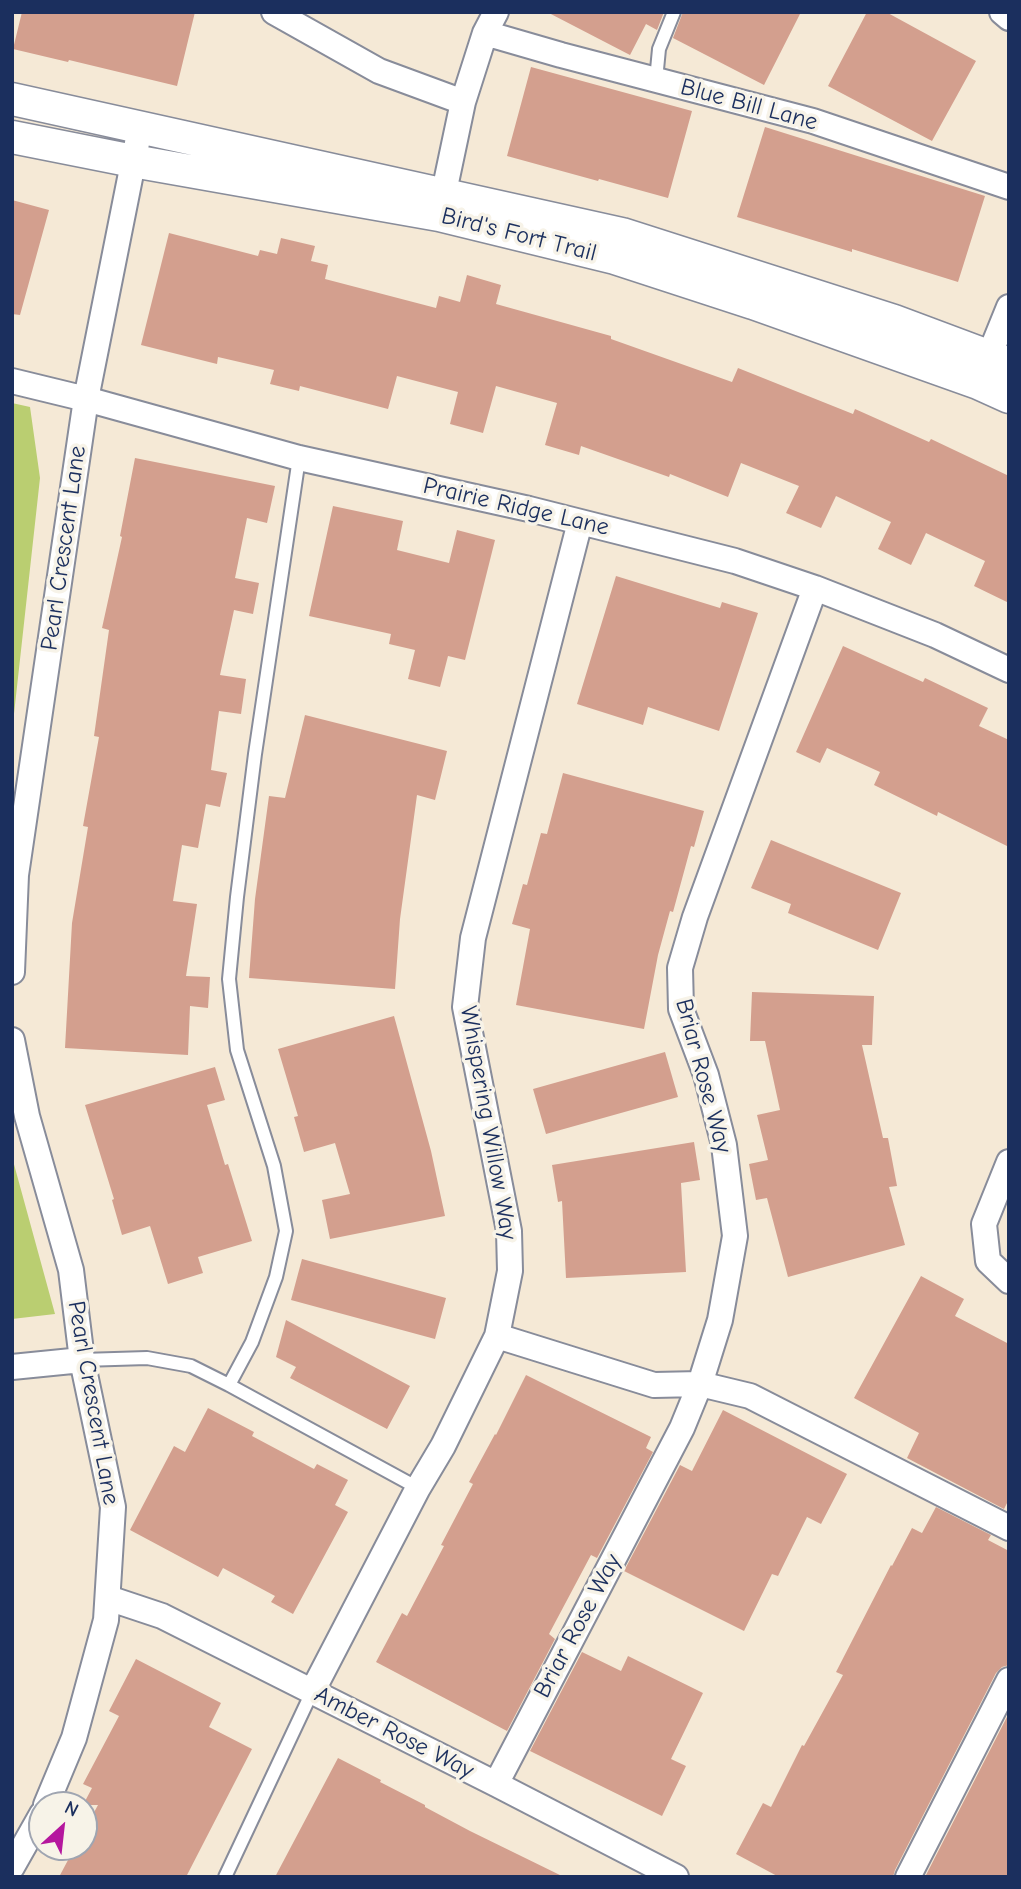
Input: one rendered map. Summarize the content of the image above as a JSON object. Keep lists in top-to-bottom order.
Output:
{
  "streets": {
    "street": [
      "Blue Bill Lane",
      "Bird's Fort Trail",
      "Prairie Ridge Lane",
      "Pearl Crescent Lane",
      "Briar Rose Way",
      "Whispering Willow Way",
      "Amber Rose Way"
    ]
  },
  "crossings": [
    ["Bird's Fort Trail", "Pearl Crescent Lane"],
    ["Prairie Ridge Lane", "Pearl Crescent Lane"],
    ["Prairie Ridge Lane", "Briar Rose Way"],
    ["Prairie Ridge Lane", "Whispering Willow Way"],
    ["Pearl Crescent Lane", "Amber Rose Way"],
    ["Briar Rose Way", "Amber Rose Way"],
    ["Whispering Willow Way", "Amber Rose Way"]
  ],
  "north": "top right"
}
